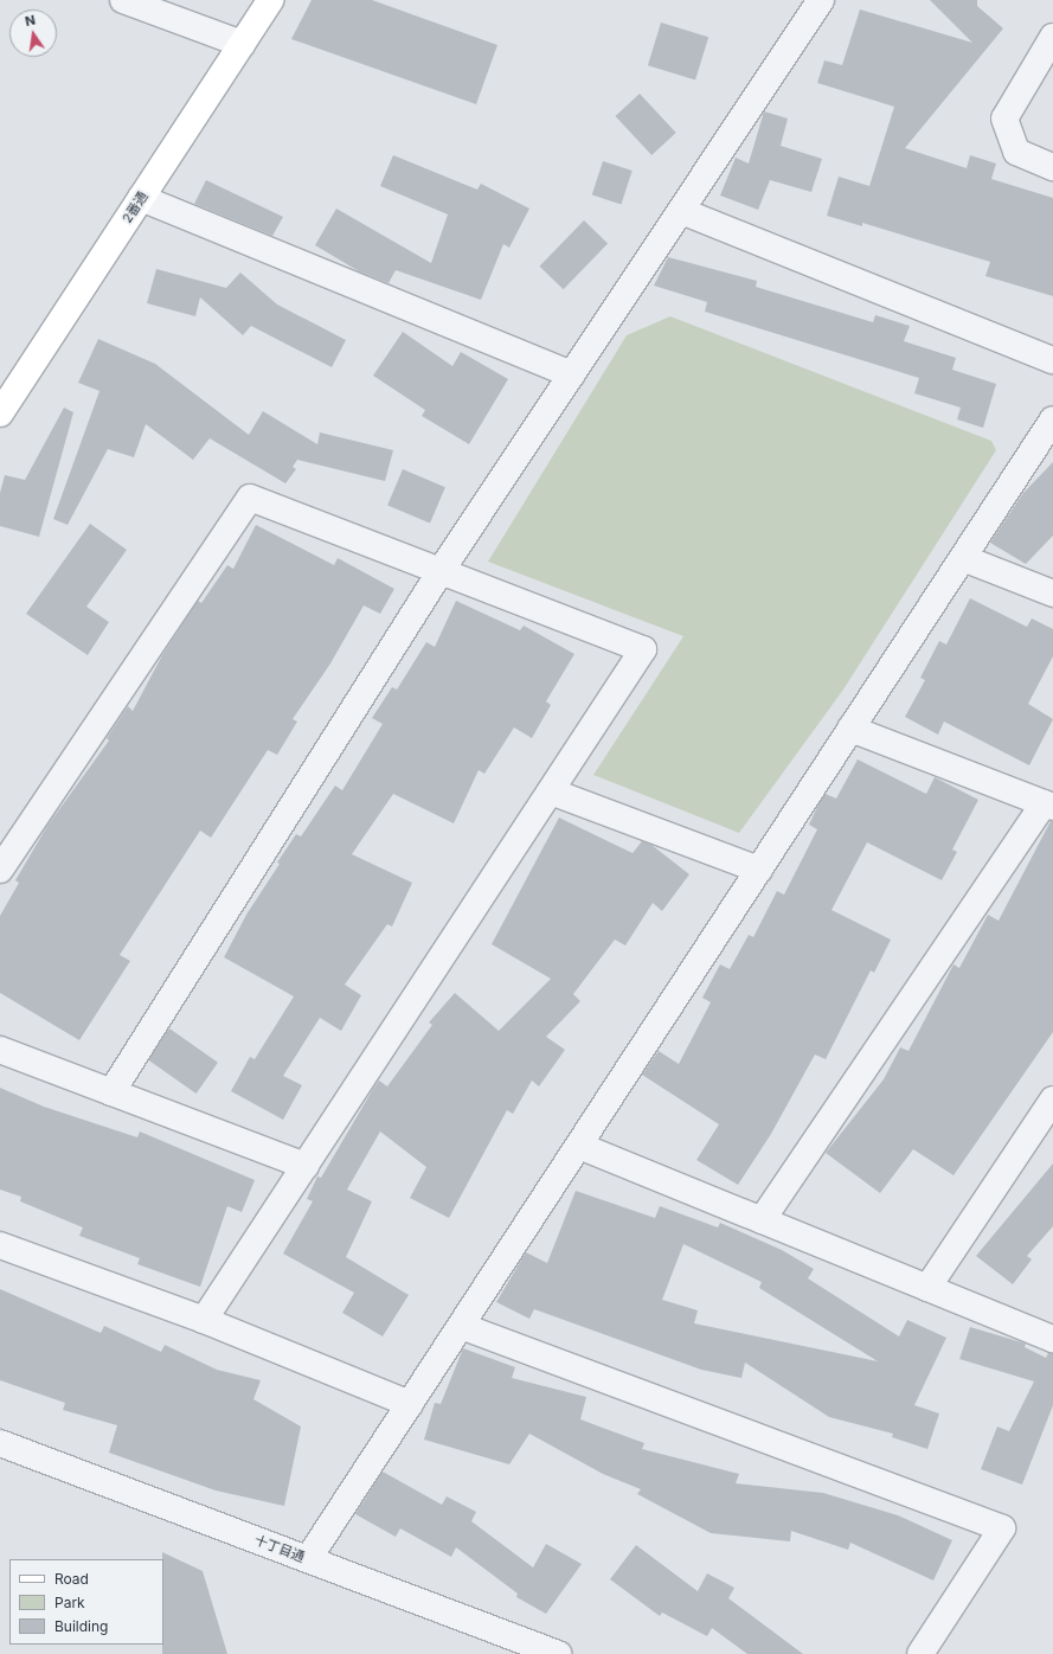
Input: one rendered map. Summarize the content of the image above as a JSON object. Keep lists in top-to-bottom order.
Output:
{
  "streets": {
    "main road": ["2番通"],
    "street": ["十丁目通"]
  },
  "legend": ["Road", "Park", "Building"],
  "north": "top"
}
